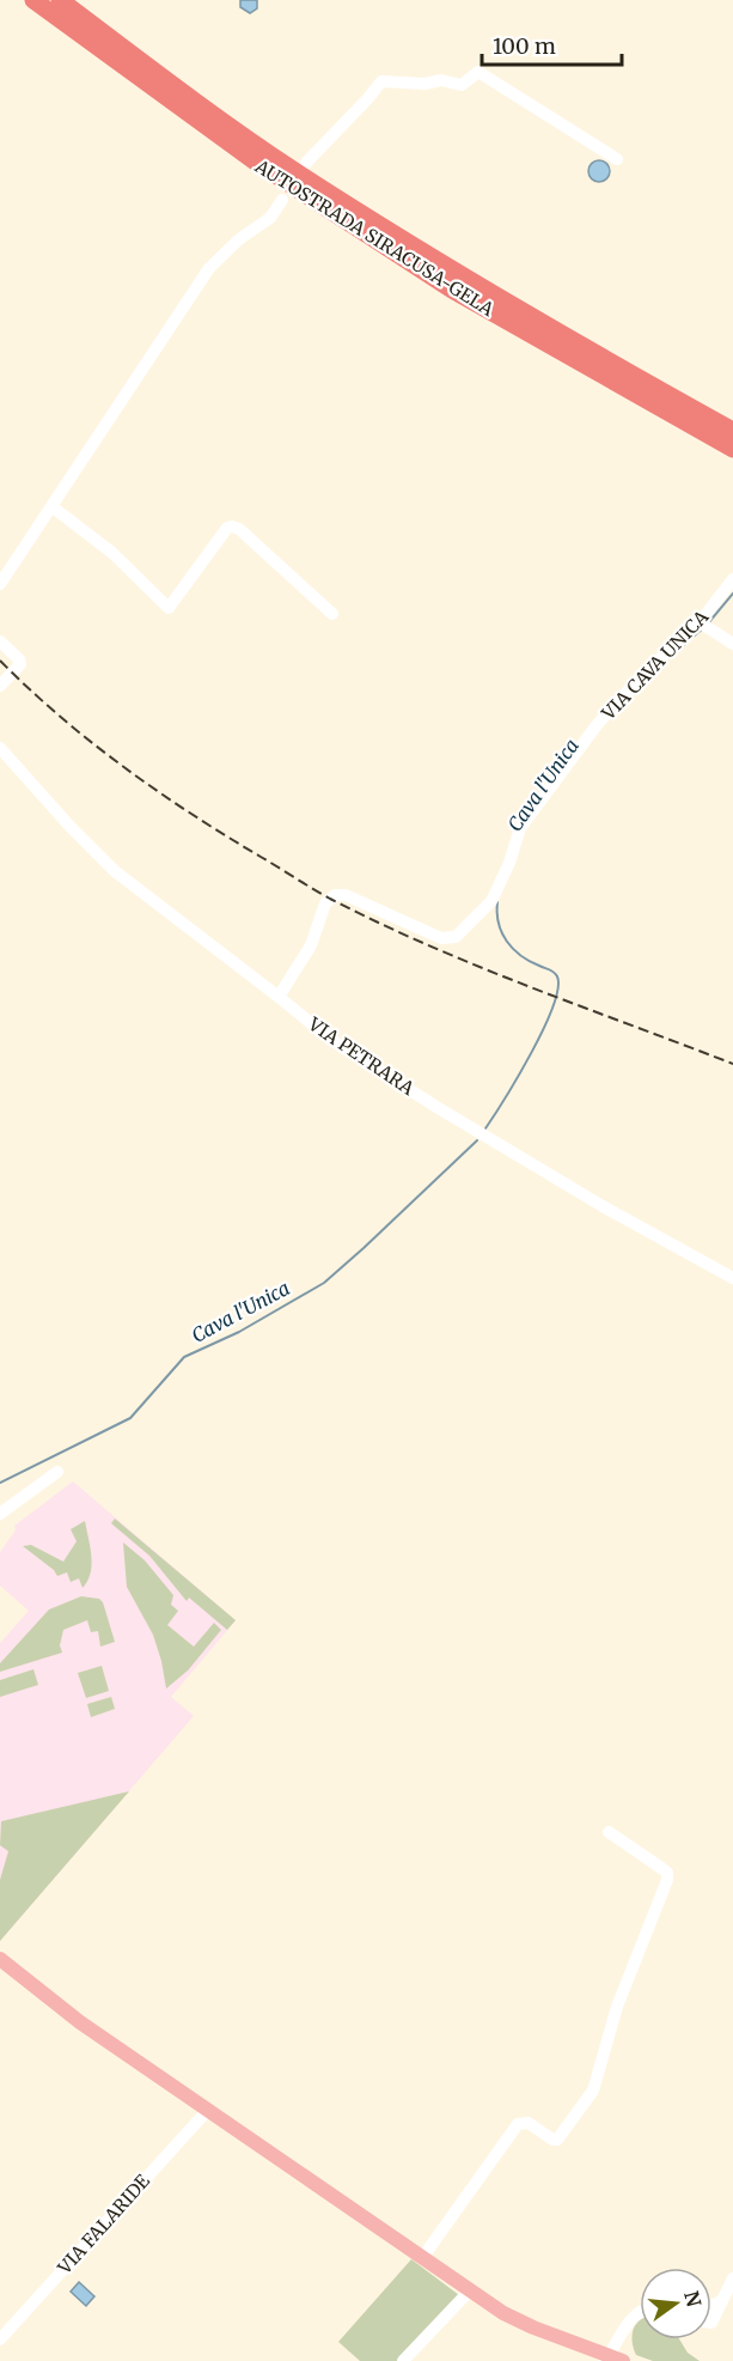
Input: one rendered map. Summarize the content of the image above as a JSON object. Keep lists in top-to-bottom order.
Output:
{
  "streets": {
    "highway": ["AUTOSTRADA SIRACUSA-GELA"],
    "street": ["VIA CAVA UNICA", "VIA PETRARA", "VIA FALARIDE"]
  },
  "crossings": [
    ["VIA CAVA UNICA", "VIA PETRARA"]
  ],
  "water": ["Cava l'Unica"],
  "scale_bar": "100 m",
  "north": "right"
}
